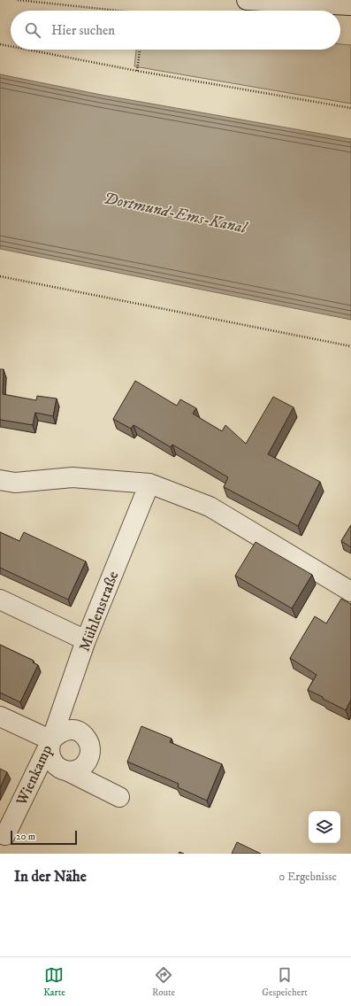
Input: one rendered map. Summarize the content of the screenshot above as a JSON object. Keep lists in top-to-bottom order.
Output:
{
  "streets": {
    "street": ["Mühlenstraße", "Wienkamp"]
  },
  "crossings": [
    ["Mühlenstraße", "Wienkamp"]
  ],
  "water": ["Dortmund-Ems-Kanal"],
  "scale_bar": "20 m",
  "page": {
    "search": "Hier suchen",
    "scale": "20 m",
    "heading": ["In der Nähe", "0 Ergebnisse"],
    "nav": ["Karte", "Route", "Gespeichert"]
  }
}
